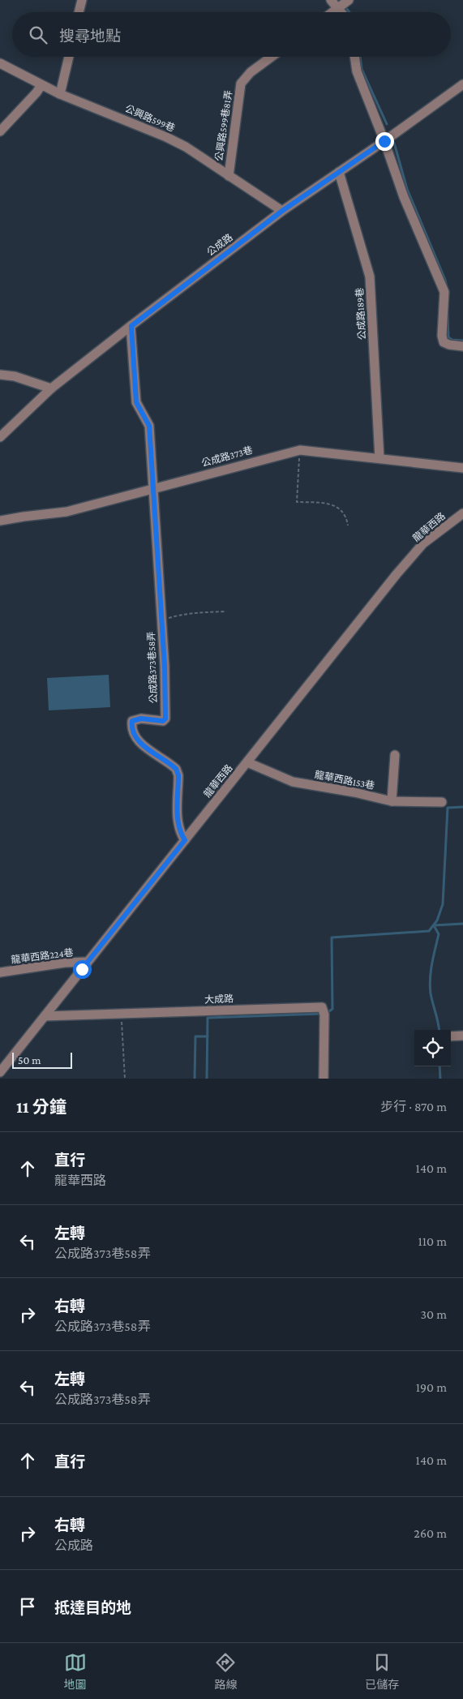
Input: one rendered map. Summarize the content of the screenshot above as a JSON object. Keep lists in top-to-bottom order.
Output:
{
  "streets": {
    "street": [
      "公興路599巷",
      "公興路599巷81弄",
      "公成路",
      "公成路189巷",
      "公成路373巷",
      "龍華西路",
      "公成路373巷58弄",
      "龍華西路153巷",
      "龍華西路224巷",
      "大成路"
    ]
  },
  "crossings": [
    ["公興路599巷", "公興路599巷81弄"],
    ["公興路599巷", "公成路"],
    ["公成路", "公成路189巷"],
    ["公成路", "公成路373巷58弄"],
    ["公成路189巷", "公成路373巷"],
    ["公成路373巷", "公成路373巷58弄"],
    ["龍華西路", "公成路373巷58弄"],
    ["龍華西路", "龍華西路153巷"],
    ["龍華西路", "龍華西路224巷"],
    ["龍華西路", "大成路"]
  ],
  "scale_bar": "50 m",
  "page": {
    "search": "搜尋地點",
    "scale": "50 m",
    "heading": ["11 分鐘", "步行 · 870 m"],
    "list": [
      ["直行", "龍華西路", "140 m"],
      ["左轉", "公成路373巷58弄", "110 m"],
      ["右轉", "公成路373巷58弄", "30 m"],
      ["左轉", "公成路373巷58弄", "190 m"],
      ["直行", "140 m"],
      ["右轉", "公成路", "260 m"],
      "抵達目的地"
    ],
    "nav": ["地圖", "路線", "已儲存"]
  }
}
